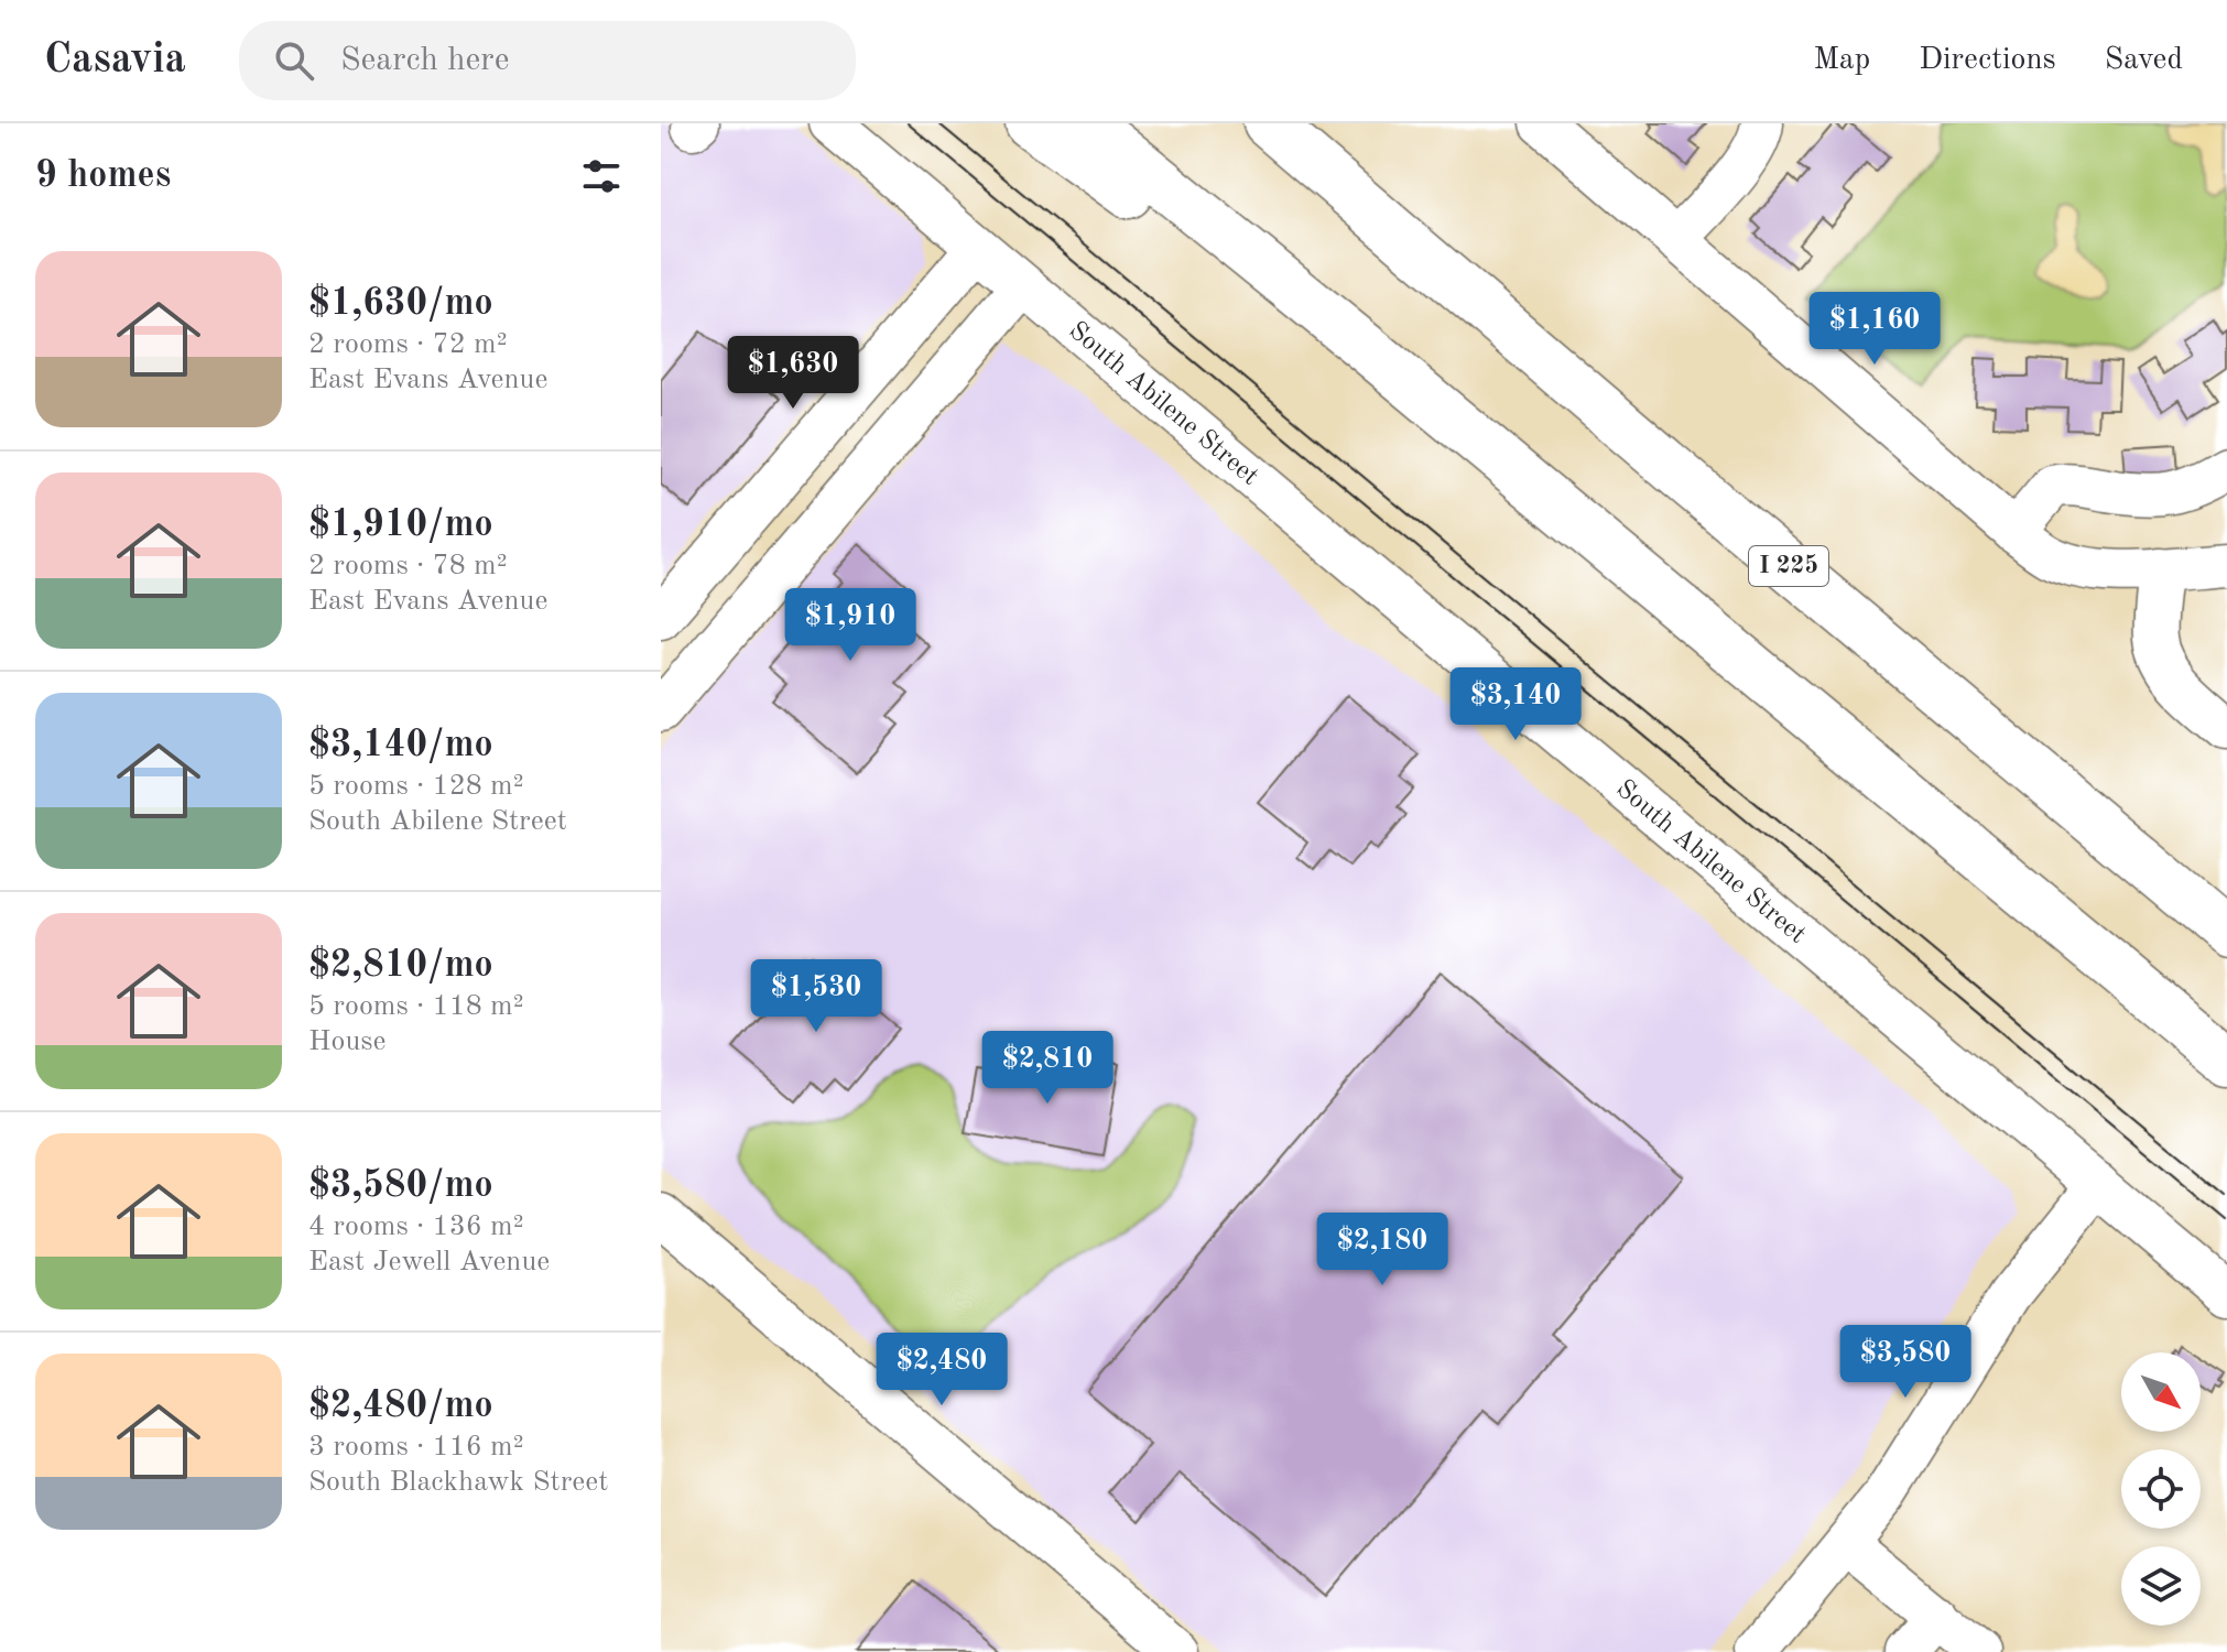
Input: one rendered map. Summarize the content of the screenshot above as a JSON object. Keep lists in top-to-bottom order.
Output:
{
  "streets": {
    "highway": ["I 225"],
    "street": ["South Abilene Street"]
  },
  "north": "bottom right",
  "page": {
    "header": "Casavia",
    "search": "Search here",
    "nav": ["Map", "Directions", "Saved"],
    "heading": "9 homes",
    "list": [
      {
        "name": "$1,630/mo",
        "note": "2 rooms · 72 m² · East Evans Avenue"
      },
      {
        "name": "$1,910/mo",
        "note": "2 rooms · 78 m² · East Evans Avenue"
      },
      {
        "name": "$3,140/mo",
        "note": "5 rooms · 128 m² · South Abilene Street"
      },
      {
        "name": "$2,810/mo",
        "note": "5 rooms · 118 m² · House"
      },
      {
        "name": "$3,580/mo",
        "note": "4 rooms · 136 m² · East Jewell Avenue"
      },
      {
        "name": "$2,480/mo",
        "note": "3 rooms · 116 m² · South Blackhawk Street"
      }
    ],
    "price": [
      "$1,160",
      "$1,630",
      "$1,910",
      "$3,140",
      "$1,530",
      "$2,810",
      "$2,180",
      "$3,580",
      "$2,480"
    ]
  }
}
